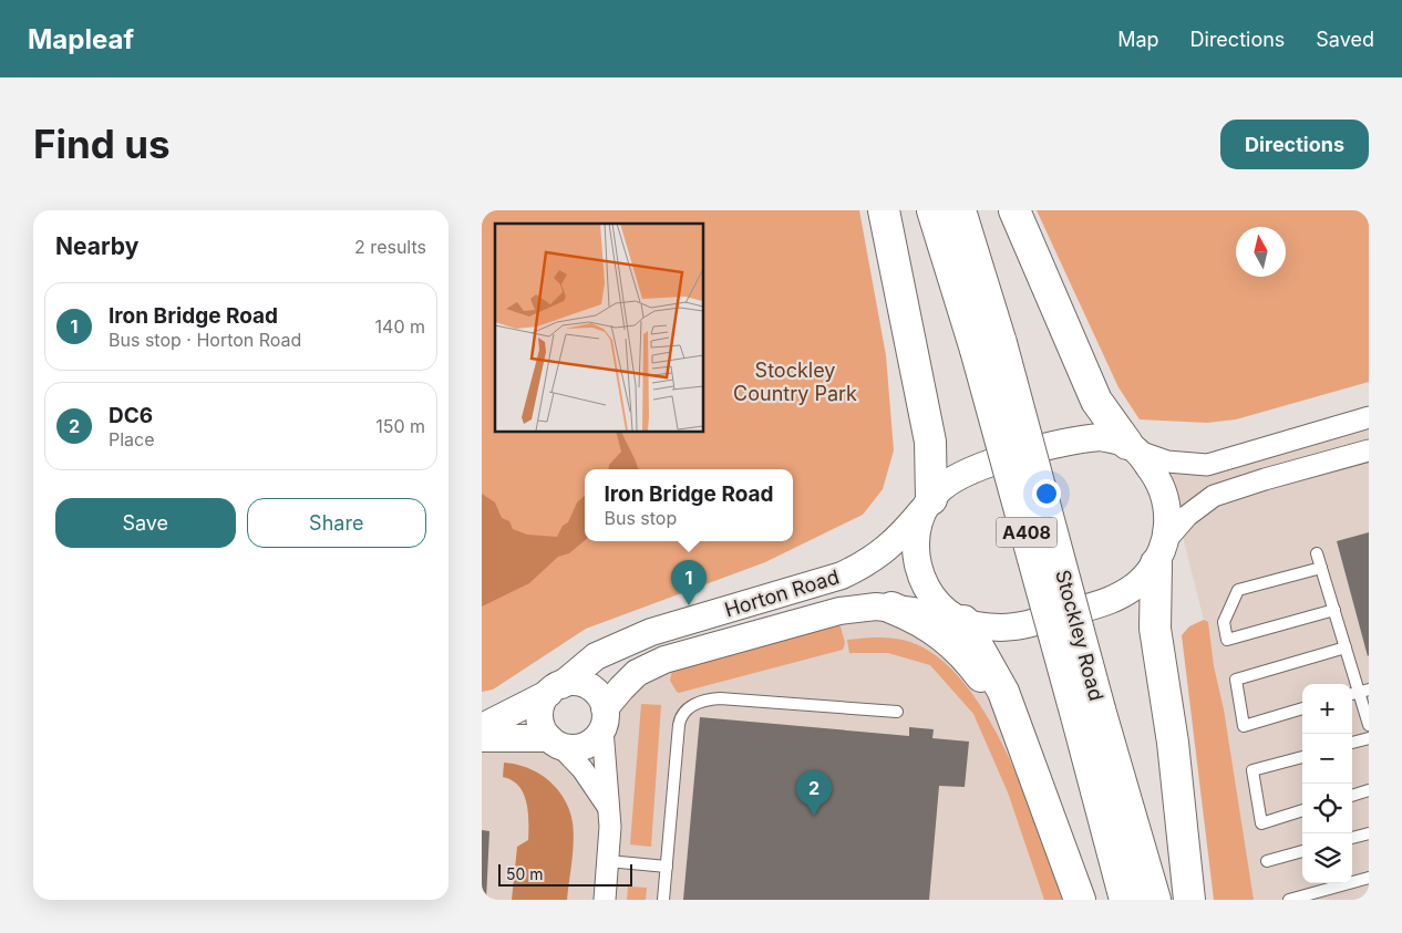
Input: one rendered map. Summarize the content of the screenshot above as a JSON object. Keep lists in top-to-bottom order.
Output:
{
  "streets": {
    "main road": ["A408", "Stockley Road"],
    "street": ["Horton Road"]
  },
  "parks": ["Stockley Country Park"],
  "scale_bar": "50 m",
  "north": "top",
  "page": {
    "header": "Mapleaf",
    "nav": ["Map", "Directions", "Saved"],
    "buttons": [
      "Directions",
      ["Save", "Share"]
    ],
    "title": "Find us",
    "heading": ["Nearby", "2 results"],
    "list": [
      {
        "mark": "1",
        "name": "Iron Bridge Road",
        "note": "Bus stop · Horton Road",
        "value": "140 m"
      },
      {
        "mark": "2",
        "name": "DC6",
        "note": "Place",
        "value": "150 m"
      }
    ],
    "popup": ["Iron Bridge Road", "Bus stop"],
    "pins": ["1", "2"],
    "map_buttons": ["+", "−"],
    "scale": "50 m"
  }
}
